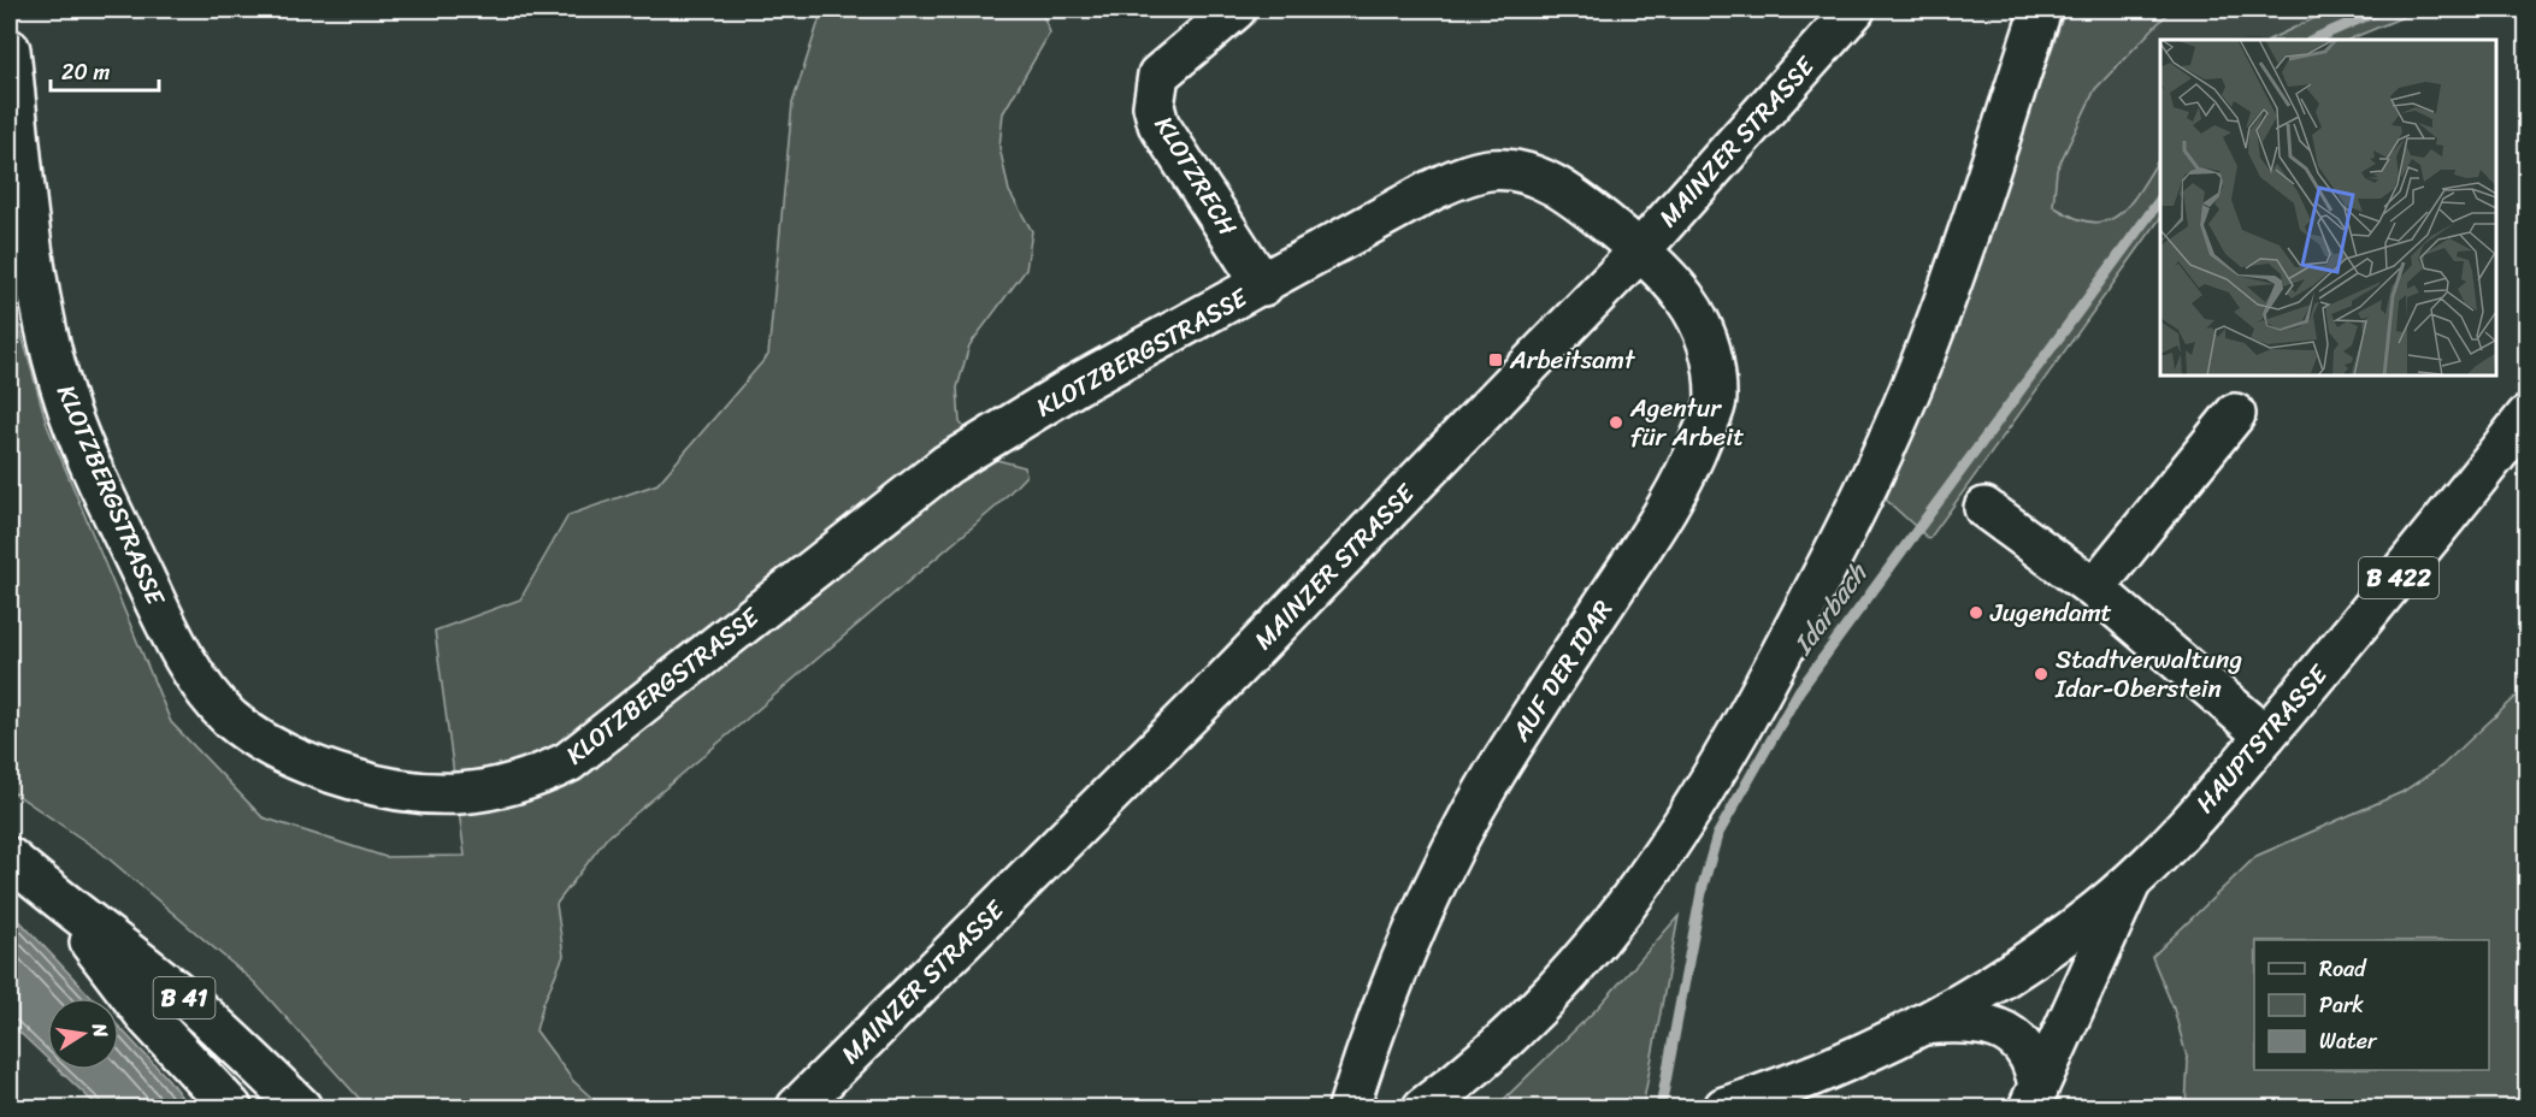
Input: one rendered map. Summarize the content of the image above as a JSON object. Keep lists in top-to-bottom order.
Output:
{
  "streets": {
    "street": [
      "MAINZER STRASSE",
      "KLOTZRECH",
      "KLOTZBERGSTRASSE",
      "B 422",
      "AUF DER IDAR",
      "HAUPTSTRASSE",
      "B 41"
    ]
  },
  "crossings": [
    ["MAINZER STRASSE", "KLOTZBERGSTRASSE"],
    ["MAINZER STRASSE", "AUF DER IDAR"],
    ["KLOTZRECH", "KLOTZBERGSTRASSE"],
    ["KLOTZBERGSTRASSE", "AUF DER IDAR"],
    ["B 422", "HAUPTSTRASSE"]
  ],
  "water": ["Idarbach"],
  "places": {
    "transit": ["Arbeitsamt"],
    "other": ["Agentur für Arbeit", "Jugendamt", "Stadtverwaltung Idar-Oberstein"]
  },
  "legend": ["Road", "Park", "Water"],
  "scale_bar": "20 m",
  "north": "right"
}
